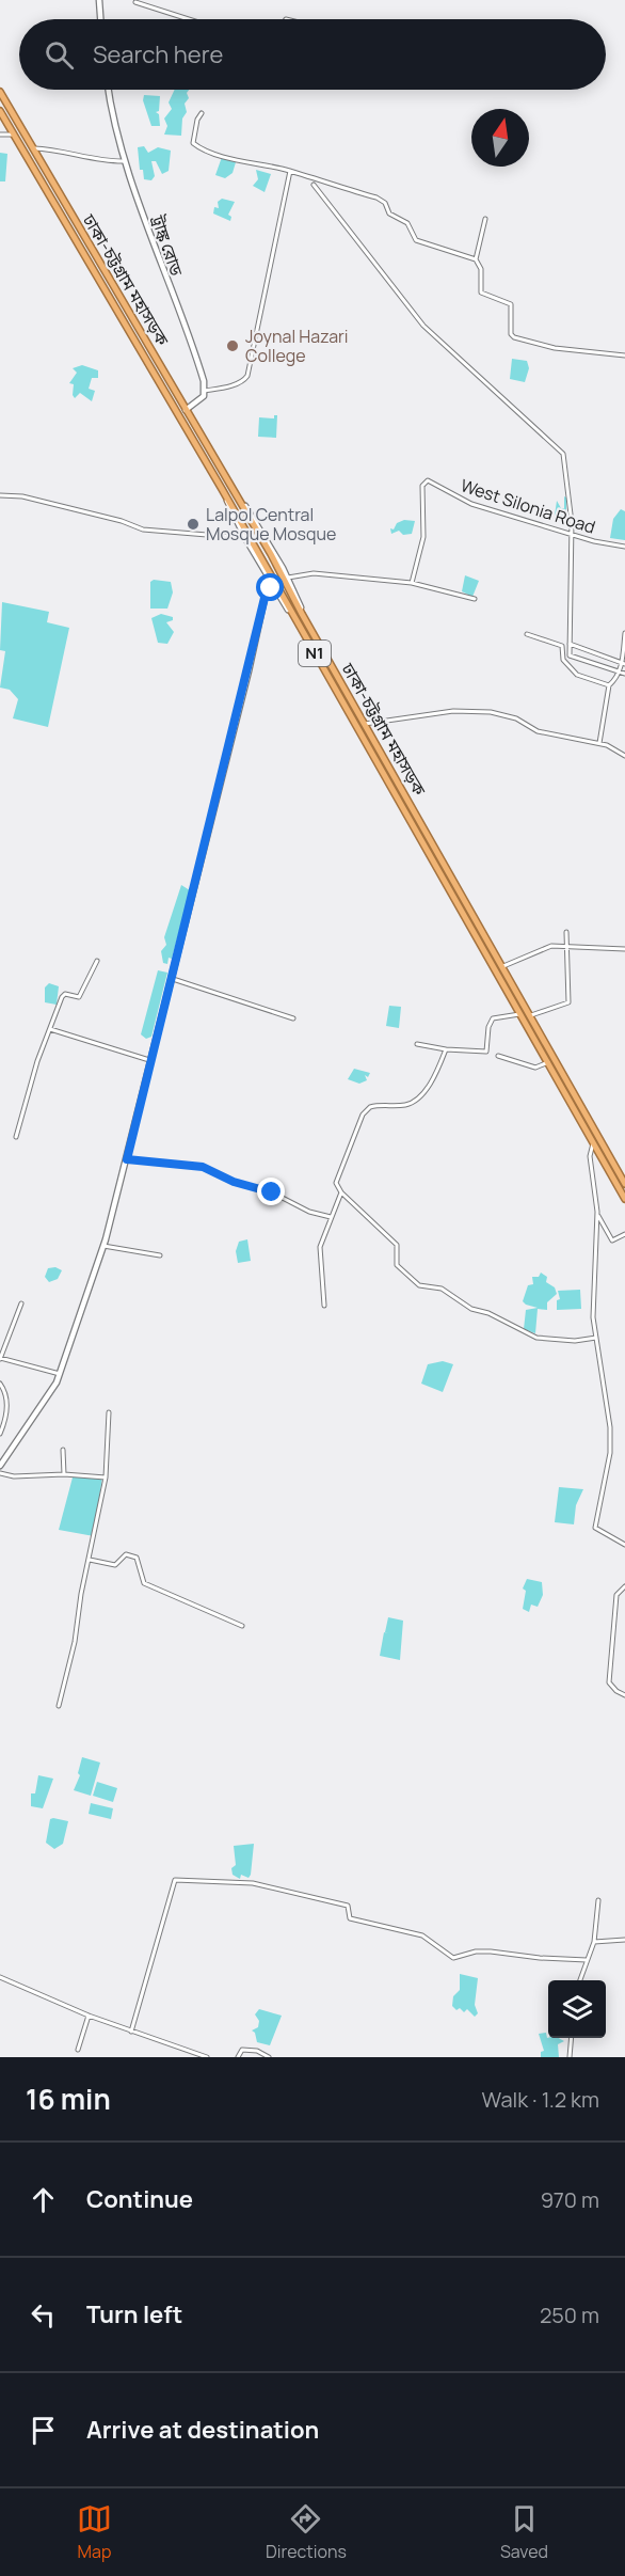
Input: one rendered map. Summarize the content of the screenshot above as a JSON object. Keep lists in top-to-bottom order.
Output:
{
  "streets": {
    "highway": ["ঢাকা-চট্টগ্রাম মহাসড়ক", "N1"],
    "main road": ["ট্রাঙ্ক রোড"],
    "street": ["West Silonia Road"]
  },
  "places": ["Joynal Hazari College", "Lalpol Central Mosque Mosque"],
  "north": "top",
  "page": {
    "search": "Search here",
    "heading": ["16 min", "Walk · 1.2 km"],
    "list": [
      ["Continue", "970 m"],
      ["Turn left", "250 m"],
      "Arrive at destination"
    ],
    "nav": ["Map", "Directions", "Saved"]
  }
}
